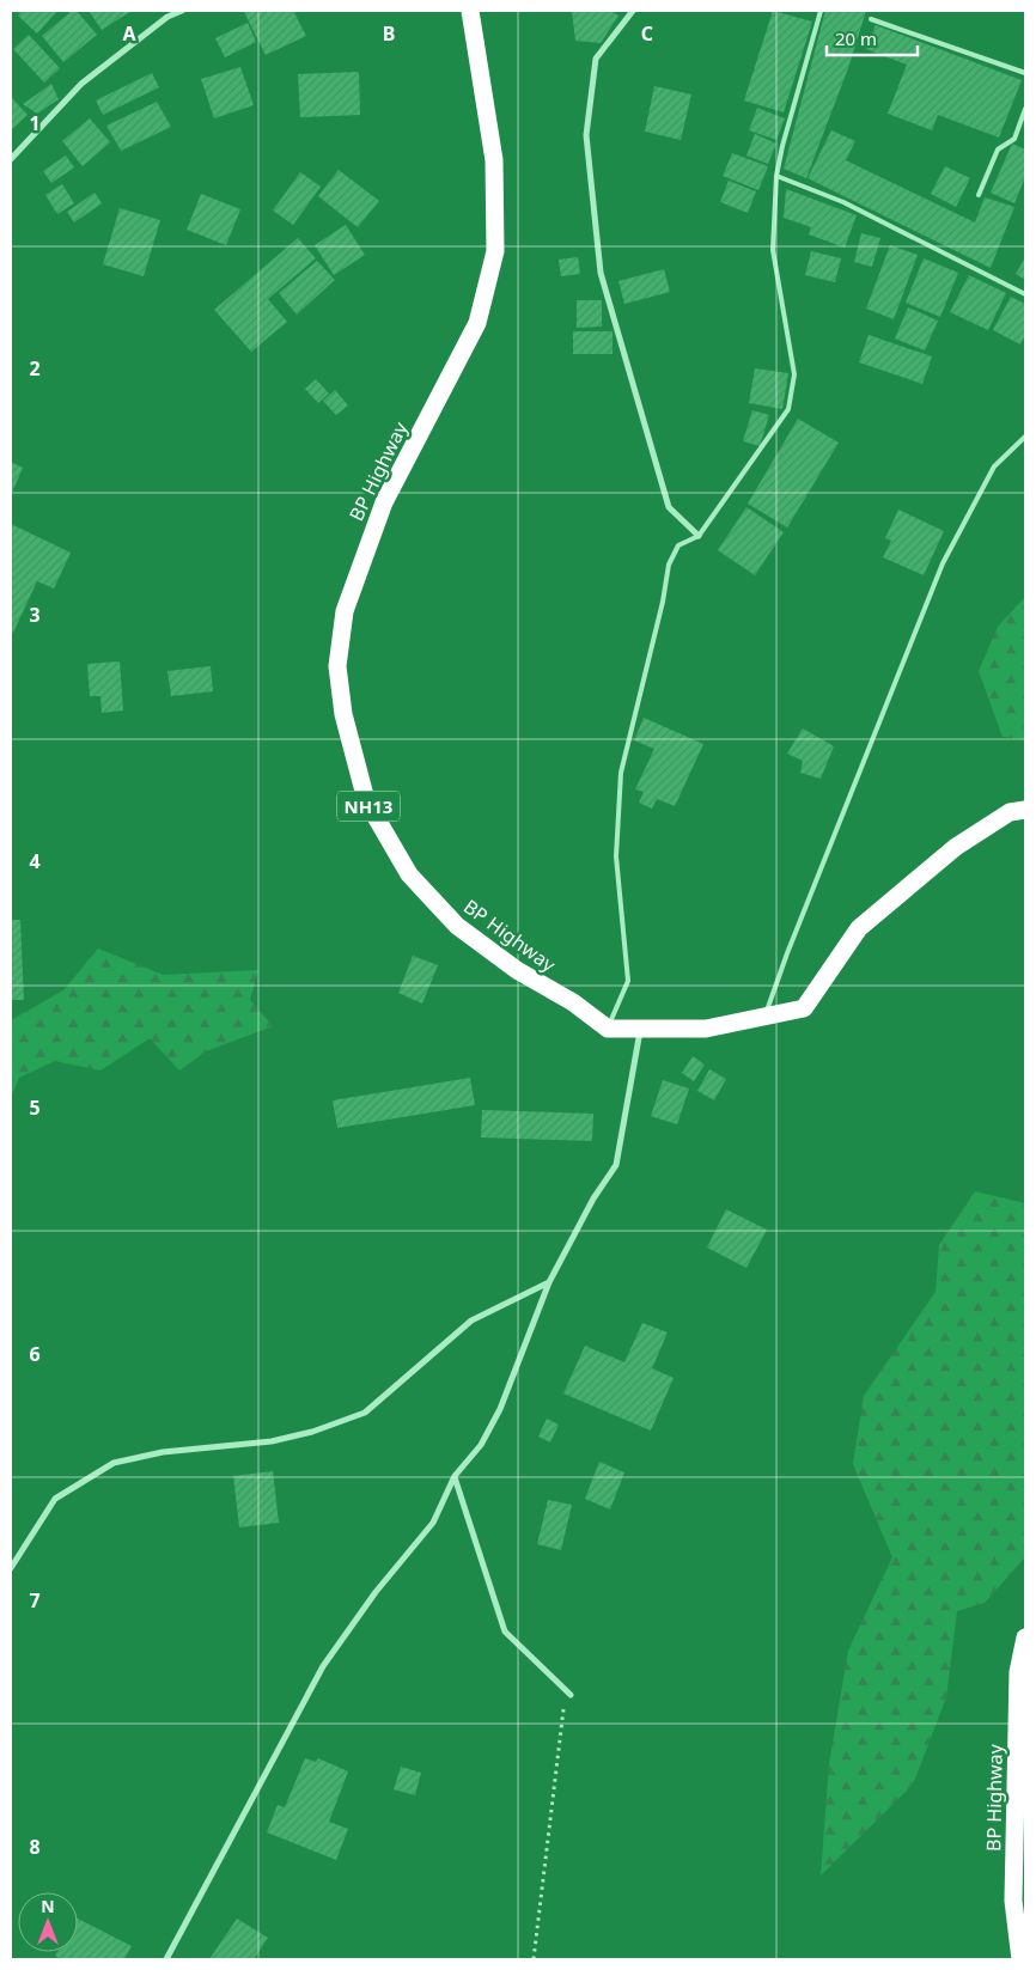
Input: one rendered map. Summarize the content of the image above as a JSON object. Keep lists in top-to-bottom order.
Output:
{
  "streets": {
    "highway": ["BP Highway", "NH13"]
  },
  "scale_bar": "20 m",
  "north": "top",
  "grid": {
    "columns": ["A", "B", "C"],
    "rows": [
      "1",
      "2",
      "3",
      "4",
      "5",
      "6",
      "7",
      "8"
    ]
  }
}
